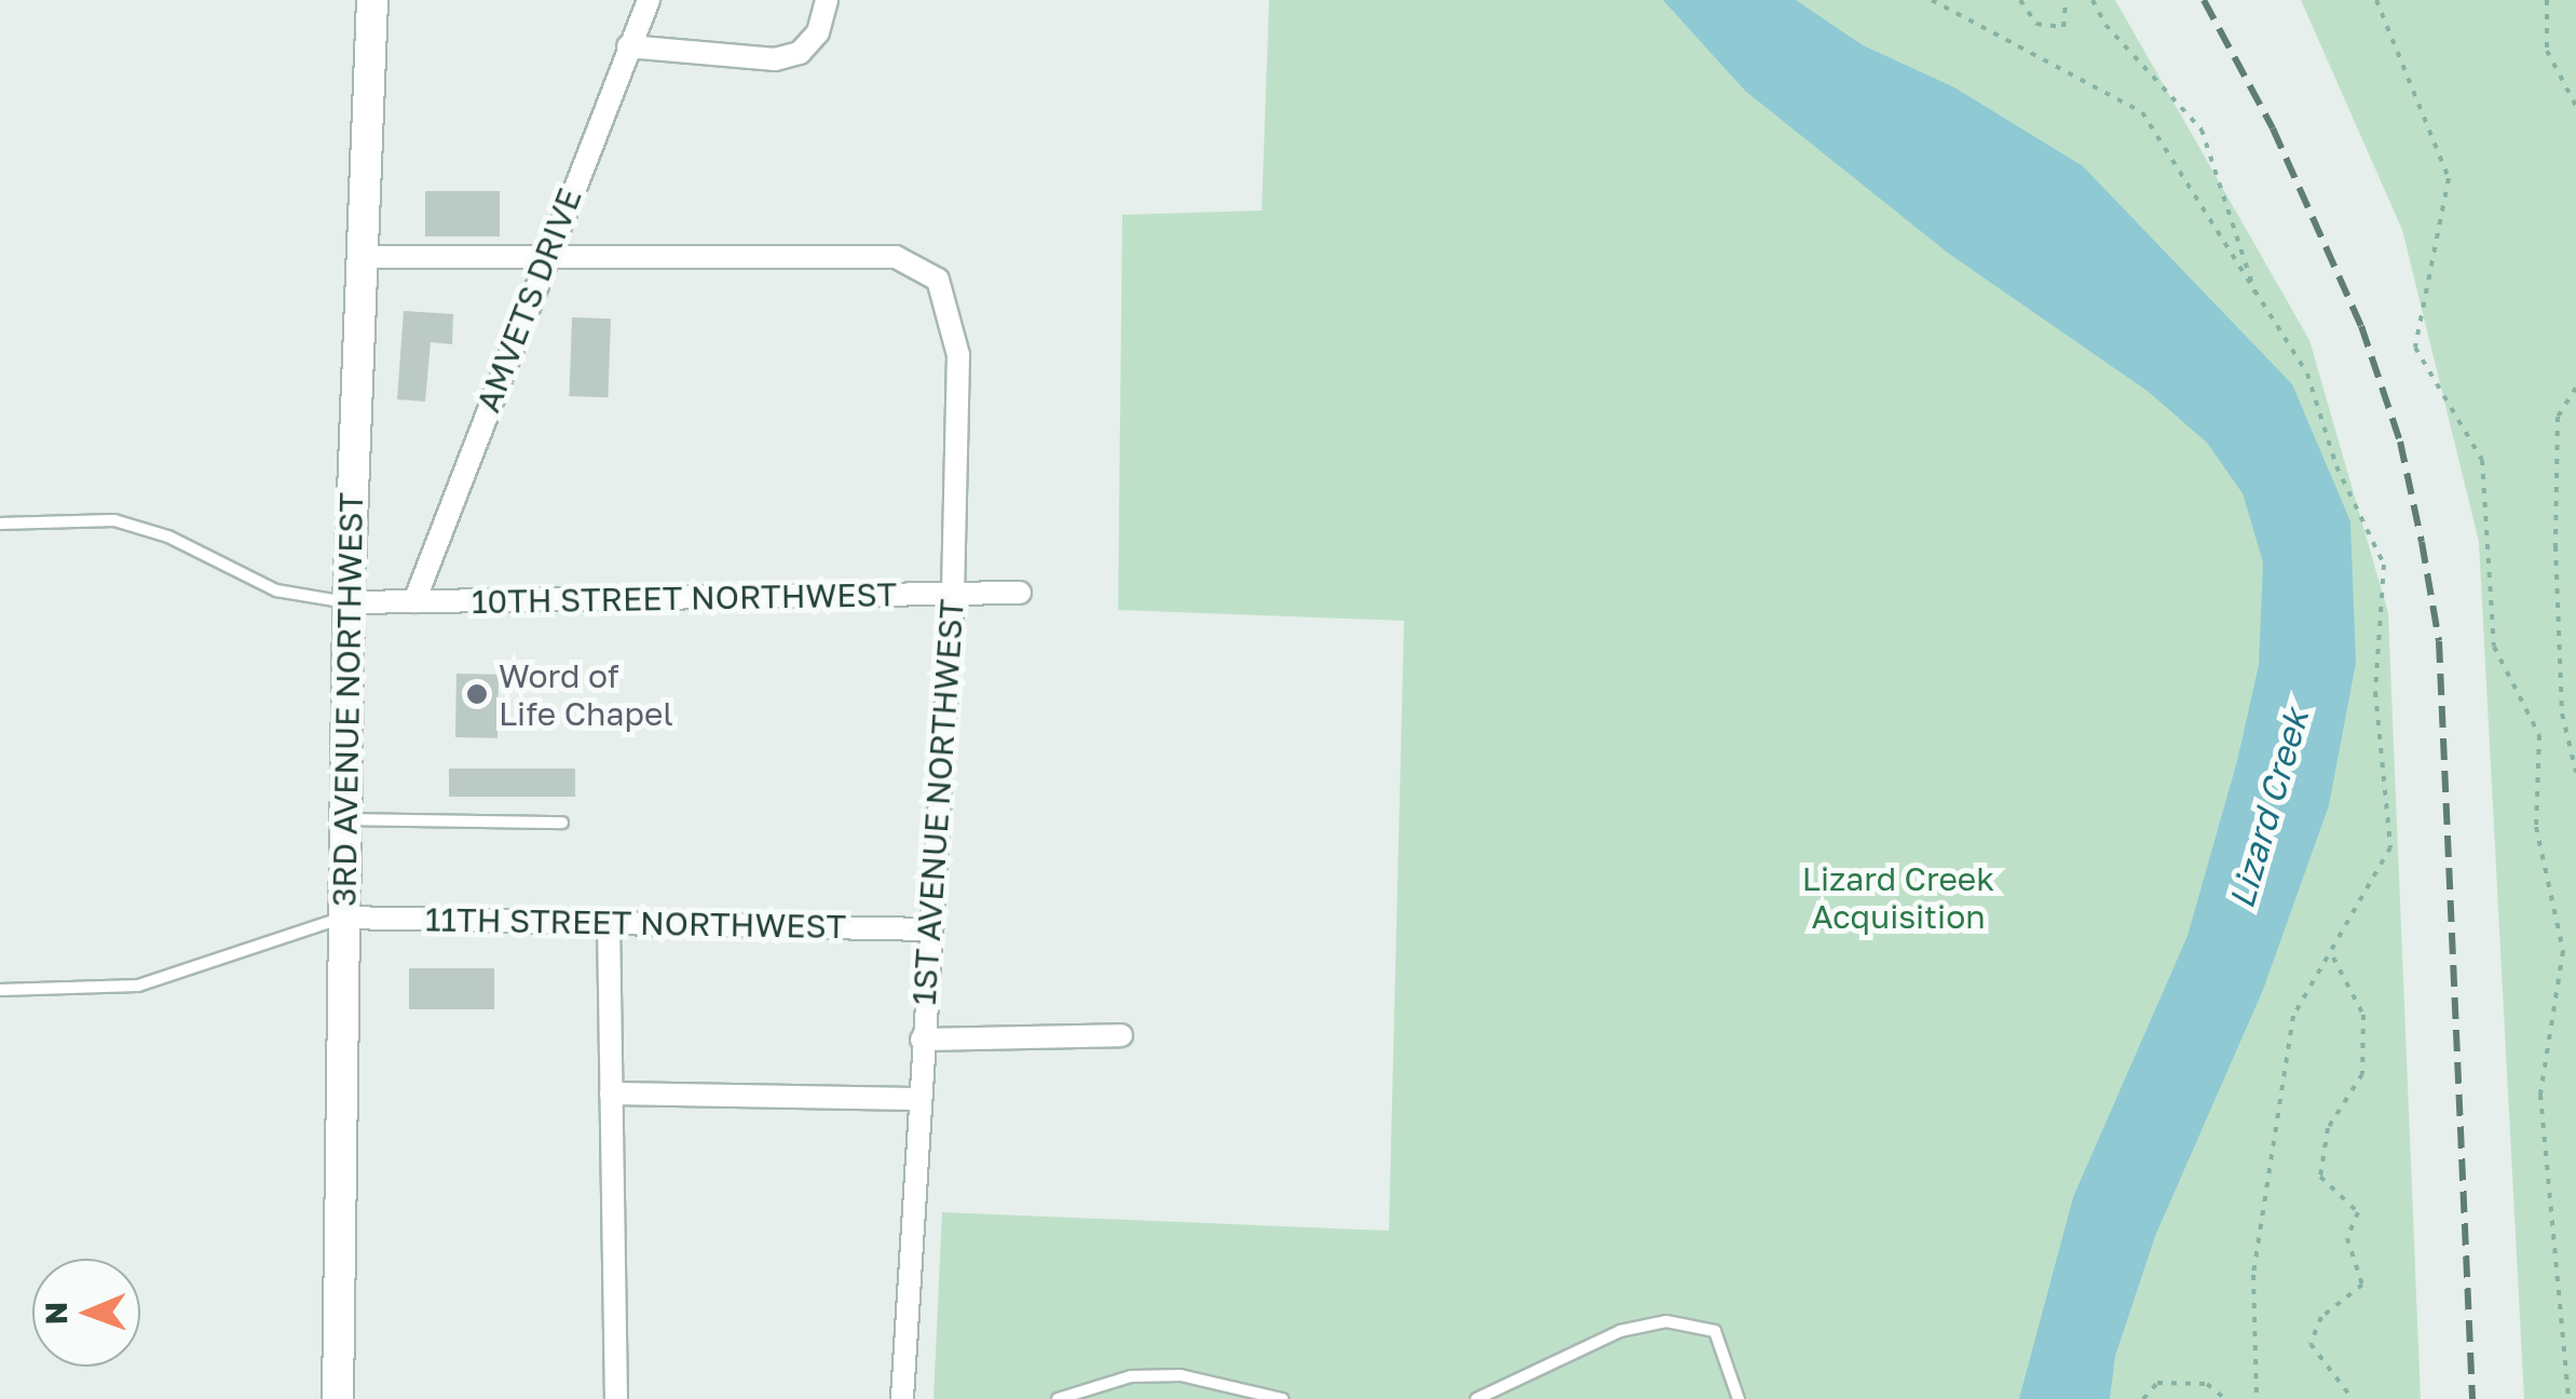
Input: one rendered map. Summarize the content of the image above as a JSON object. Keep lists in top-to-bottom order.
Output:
{
  "streets": {
    "main road": ["3RD AVENUE NORTHWEST"],
    "street": [
      "AMVETS DRIVE",
      "10TH STREET NORTHWEST",
      "1ST AVENUE NORTHWEST",
      "11TH STREET NORTHWEST"
    ]
  },
  "crossings": [
    ["AMVETS DRIVE", "10TH STREET NORTHWEST"],
    ["AMVETS DRIVE", "1ST AVENUE NORTHWEST"],
    ["10TH STREET NORTHWEST", "3RD AVENUE NORTHWEST"],
    ["10TH STREET NORTHWEST", "1ST AVENUE NORTHWEST"],
    ["3RD AVENUE NORTHWEST", "1ST AVENUE NORTHWEST"],
    ["3RD AVENUE NORTHWEST", "11TH STREET NORTHWEST"],
    ["1ST AVENUE NORTHWEST", "11TH STREET NORTHWEST"]
  ],
  "water": ["Lizard Creek"],
  "parks": ["Lizard Creek Acquisition"],
  "places": ["Word of Life Chapel"],
  "north": "left"
}
